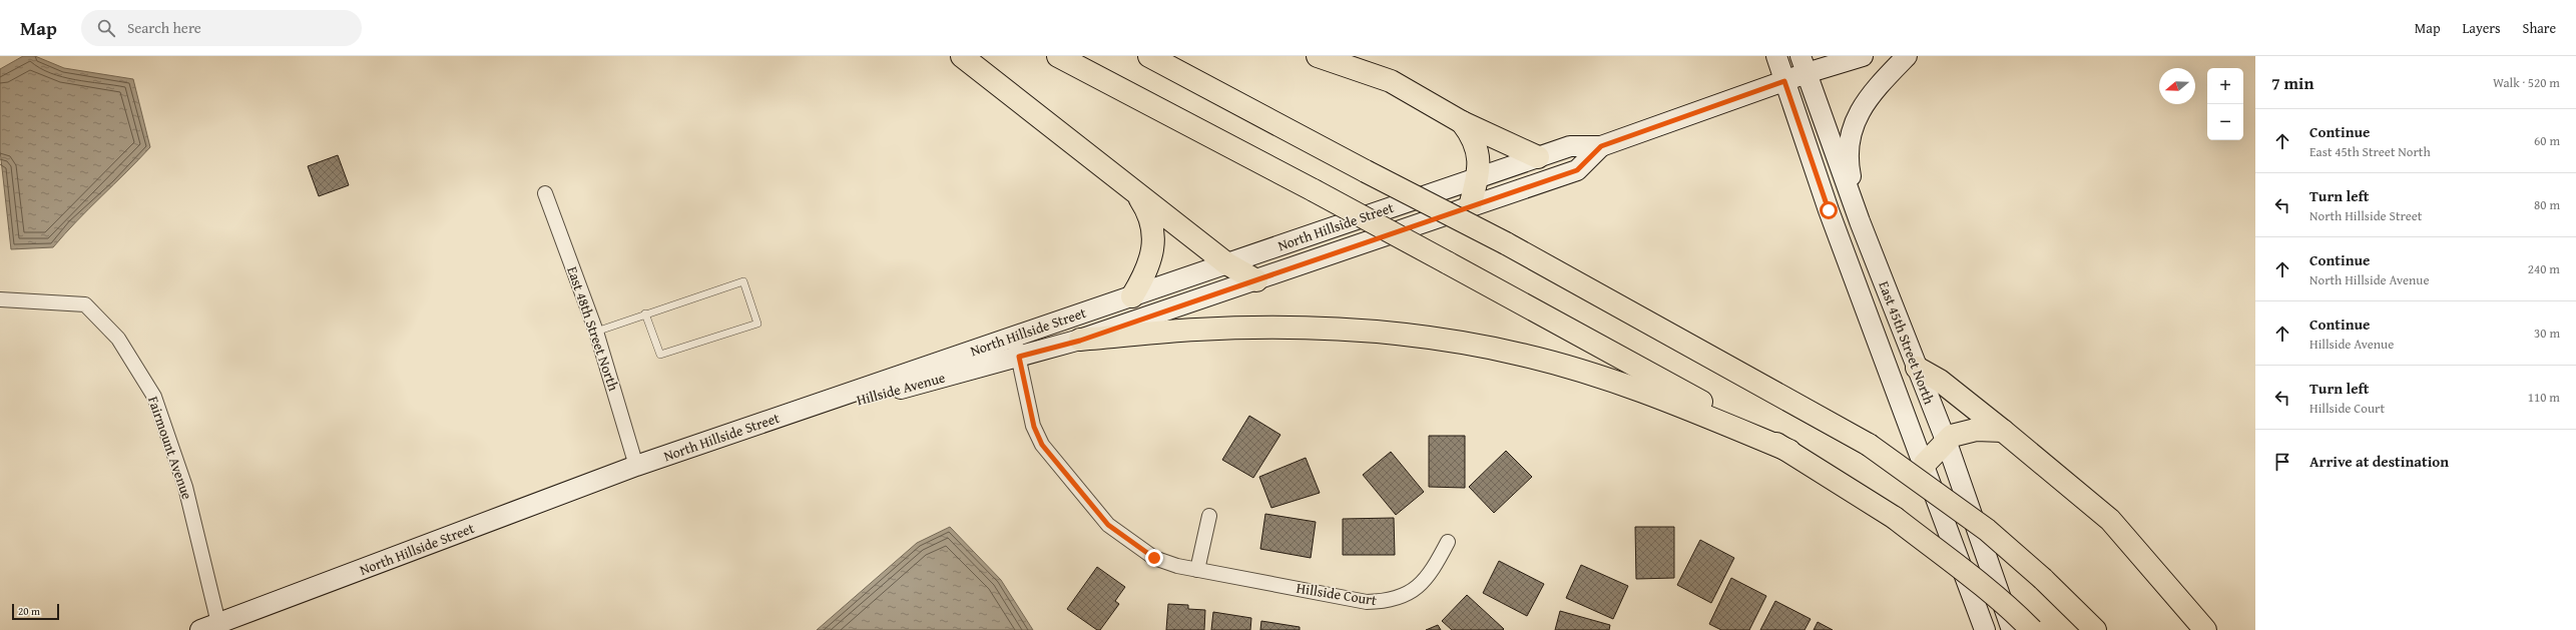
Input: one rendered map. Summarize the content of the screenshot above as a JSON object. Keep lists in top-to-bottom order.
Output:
{
  "streets": {
    "main road": ["North Hillside Street", "East 45th Street North", "Hillside Avenue"],
    "street": ["East 48th Street North", "Fairmount Avenue", "Hillside Court"]
  },
  "crossings": [
    ["North Hillside Street", "East 48th Street North"],
    ["North Hillside Street", "East 45th Street North"],
    ["North Hillside Street", "Hillside Avenue"],
    ["North Hillside Street", "Fairmount Avenue"],
    ["North Hillside Street", "Hillside Court"],
    ["Hillside Avenue", "Hillside Court"]
  ],
  "scale_bar": "20 m",
  "north": "left",
  "page": {
    "header": "Map",
    "search": "Search here",
    "nav": ["Map", "Layers", "Share"],
    "heading": ["7 min", "Walk · 520 m"],
    "map_buttons": ["+", "−"],
    "list": [
      ["Continue", "East 45th Street North", "60 m"],
      ["Turn left", "North Hillside Street", "80 m"],
      ["Continue", "North Hillside Avenue", "240 m"],
      ["Continue", "Hillside Avenue", "30 m"],
      ["Turn left", "Hillside Court", "110 m"],
      "Arrive at destination"
    ],
    "scale": "20 m"
  }
}
